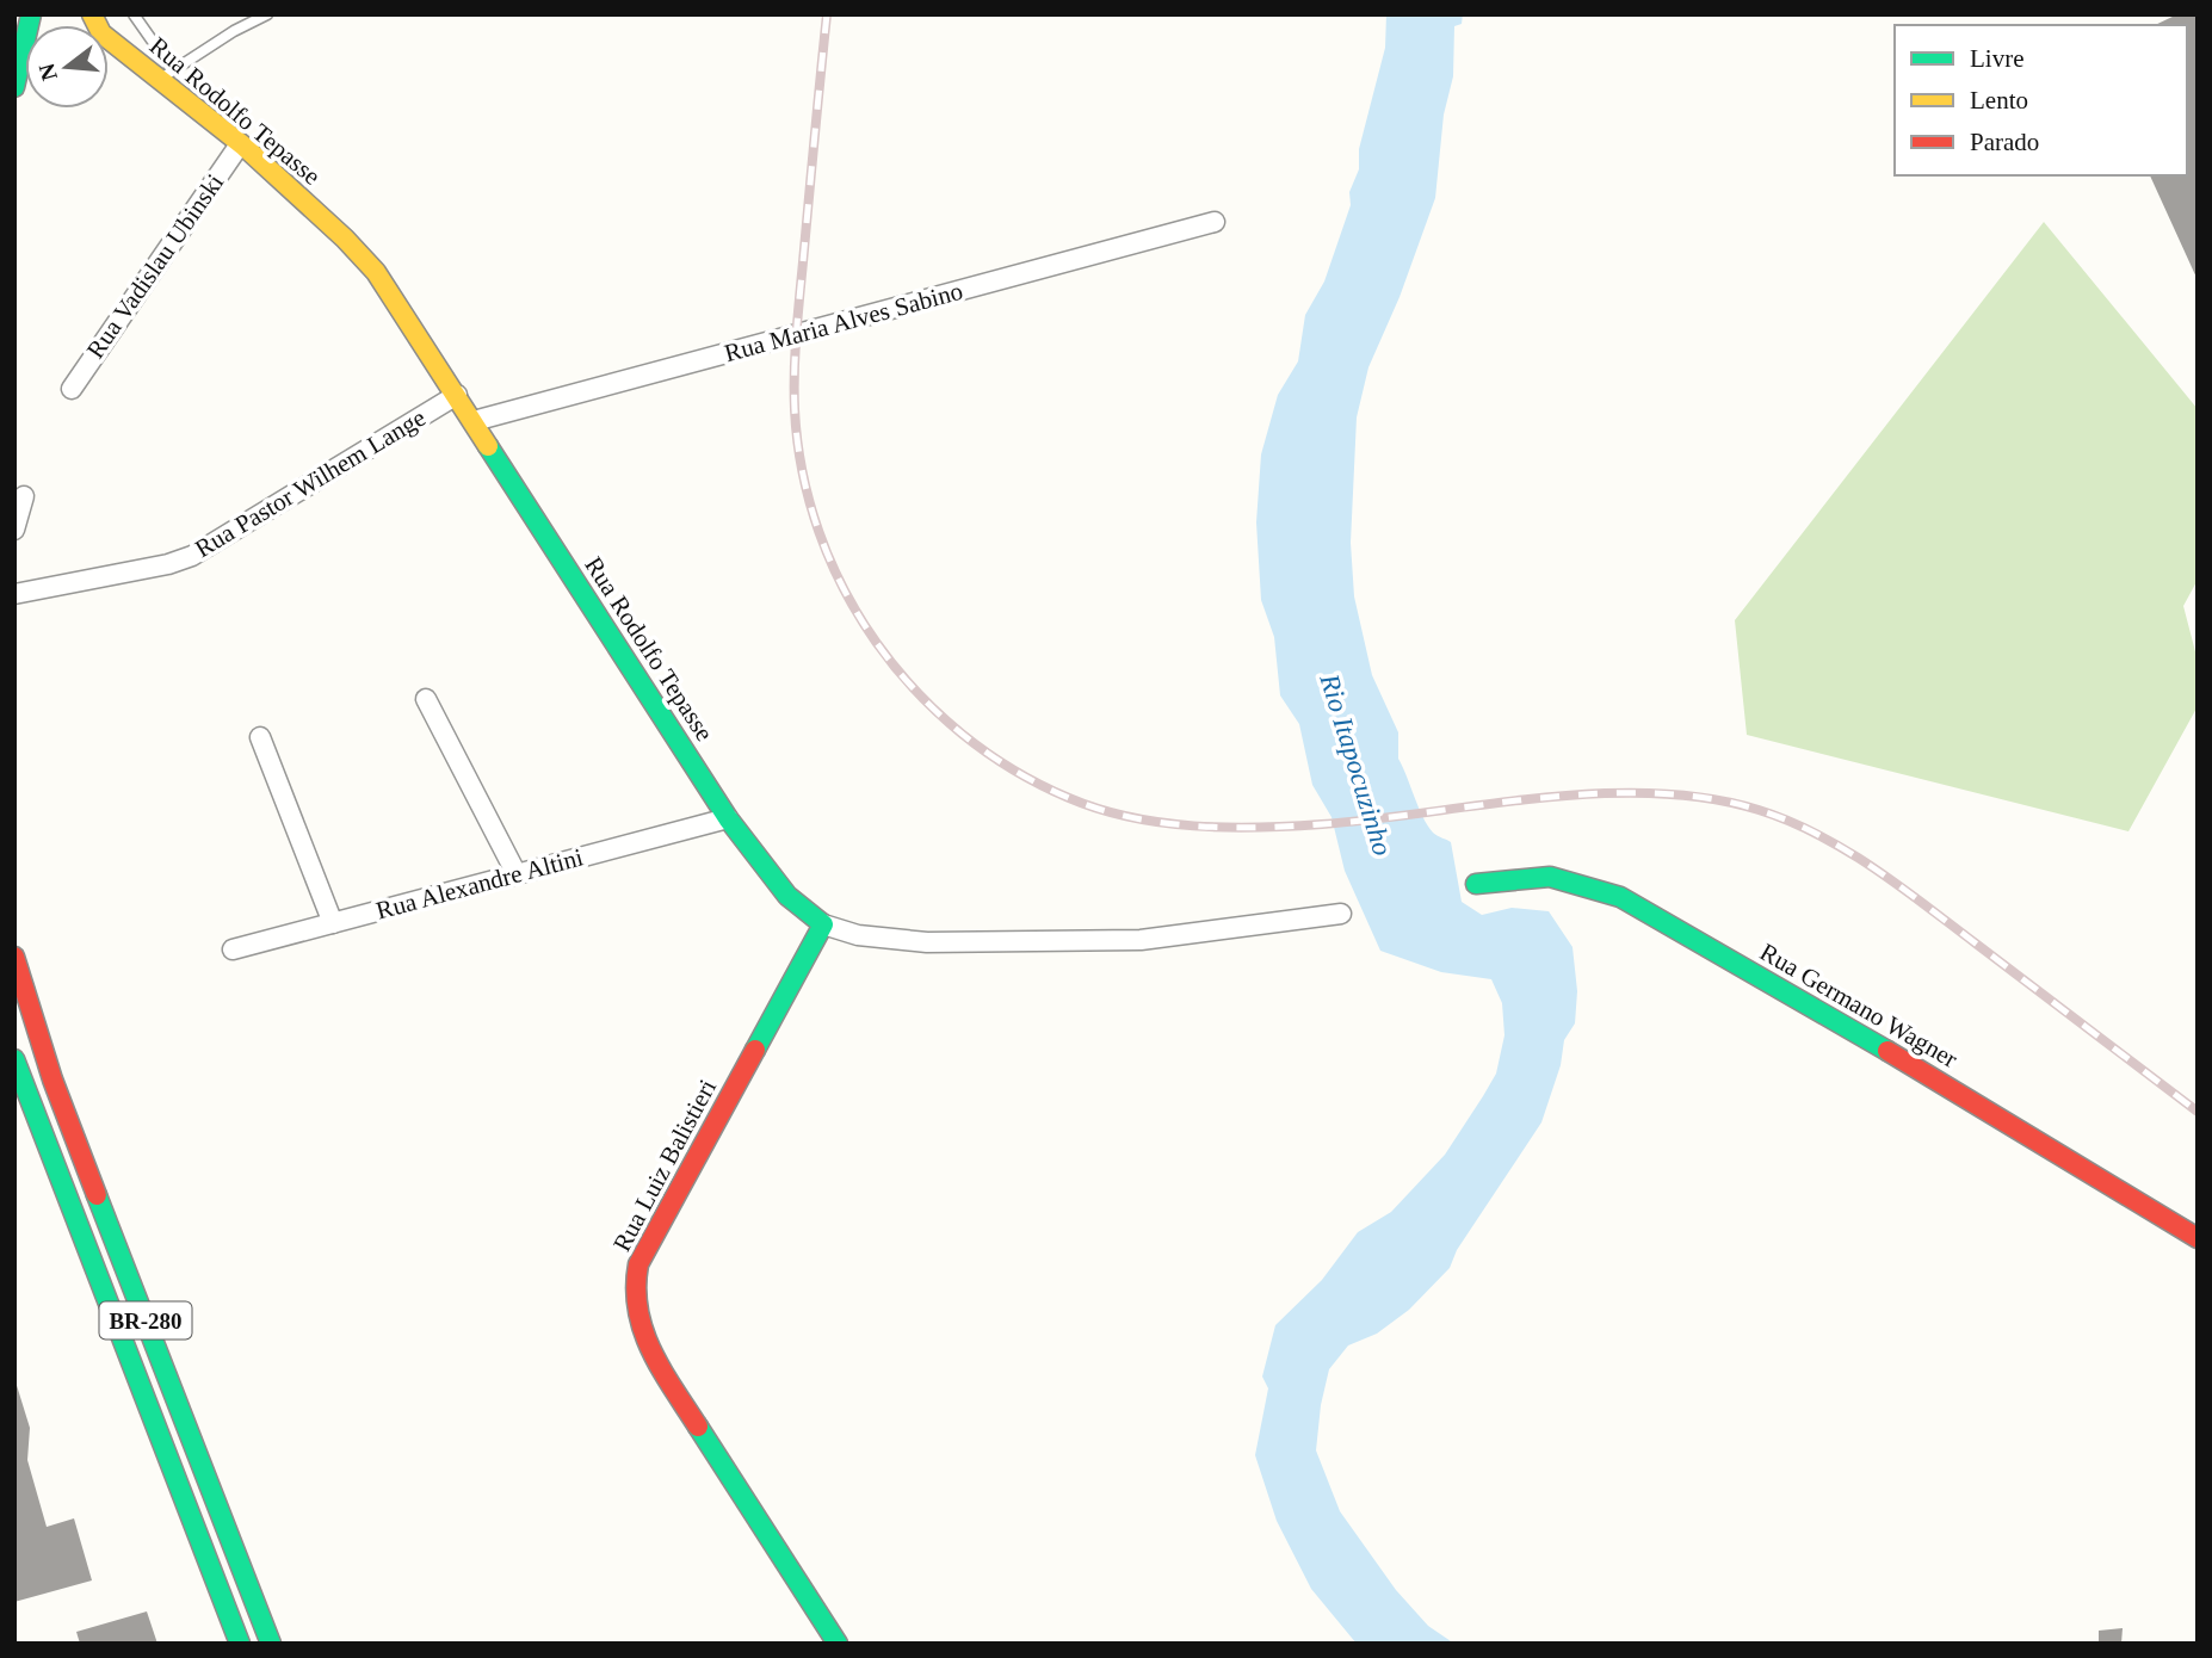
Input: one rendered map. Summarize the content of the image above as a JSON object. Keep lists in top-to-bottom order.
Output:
{
  "streets": {
    "main road": [
      "Rua Rodolfo Tepasse",
      "Rua Germano Wagner",
      "Rua Luiz Balistieri",
      "BR-280"
    ],
    "street": [
      "Rua Vadislau Ubinski",
      "Rua Maria Alves Sabino",
      "Rua Pastor Wilhem Lange",
      "Rua Alexandre Altini"
    ]
  },
  "crossings": [
    ["Rua Rodolfo Tepasse", "Rua Vadislau Ubinski"],
    ["Rua Rodolfo Tepasse", "Rua Maria Alves Sabino"],
    ["Rua Rodolfo Tepasse", "Rua Pastor Wilhem Lange"],
    ["Rua Rodolfo Tepasse", "Rua Alexandre Altini"],
    ["Rua Rodolfo Tepasse", "Rua Luiz Balistieri"]
  ],
  "water": ["Rio Itapocuzinho"],
  "legend": ["Livre", "Lento", "Parado"],
  "north": "left"
}
